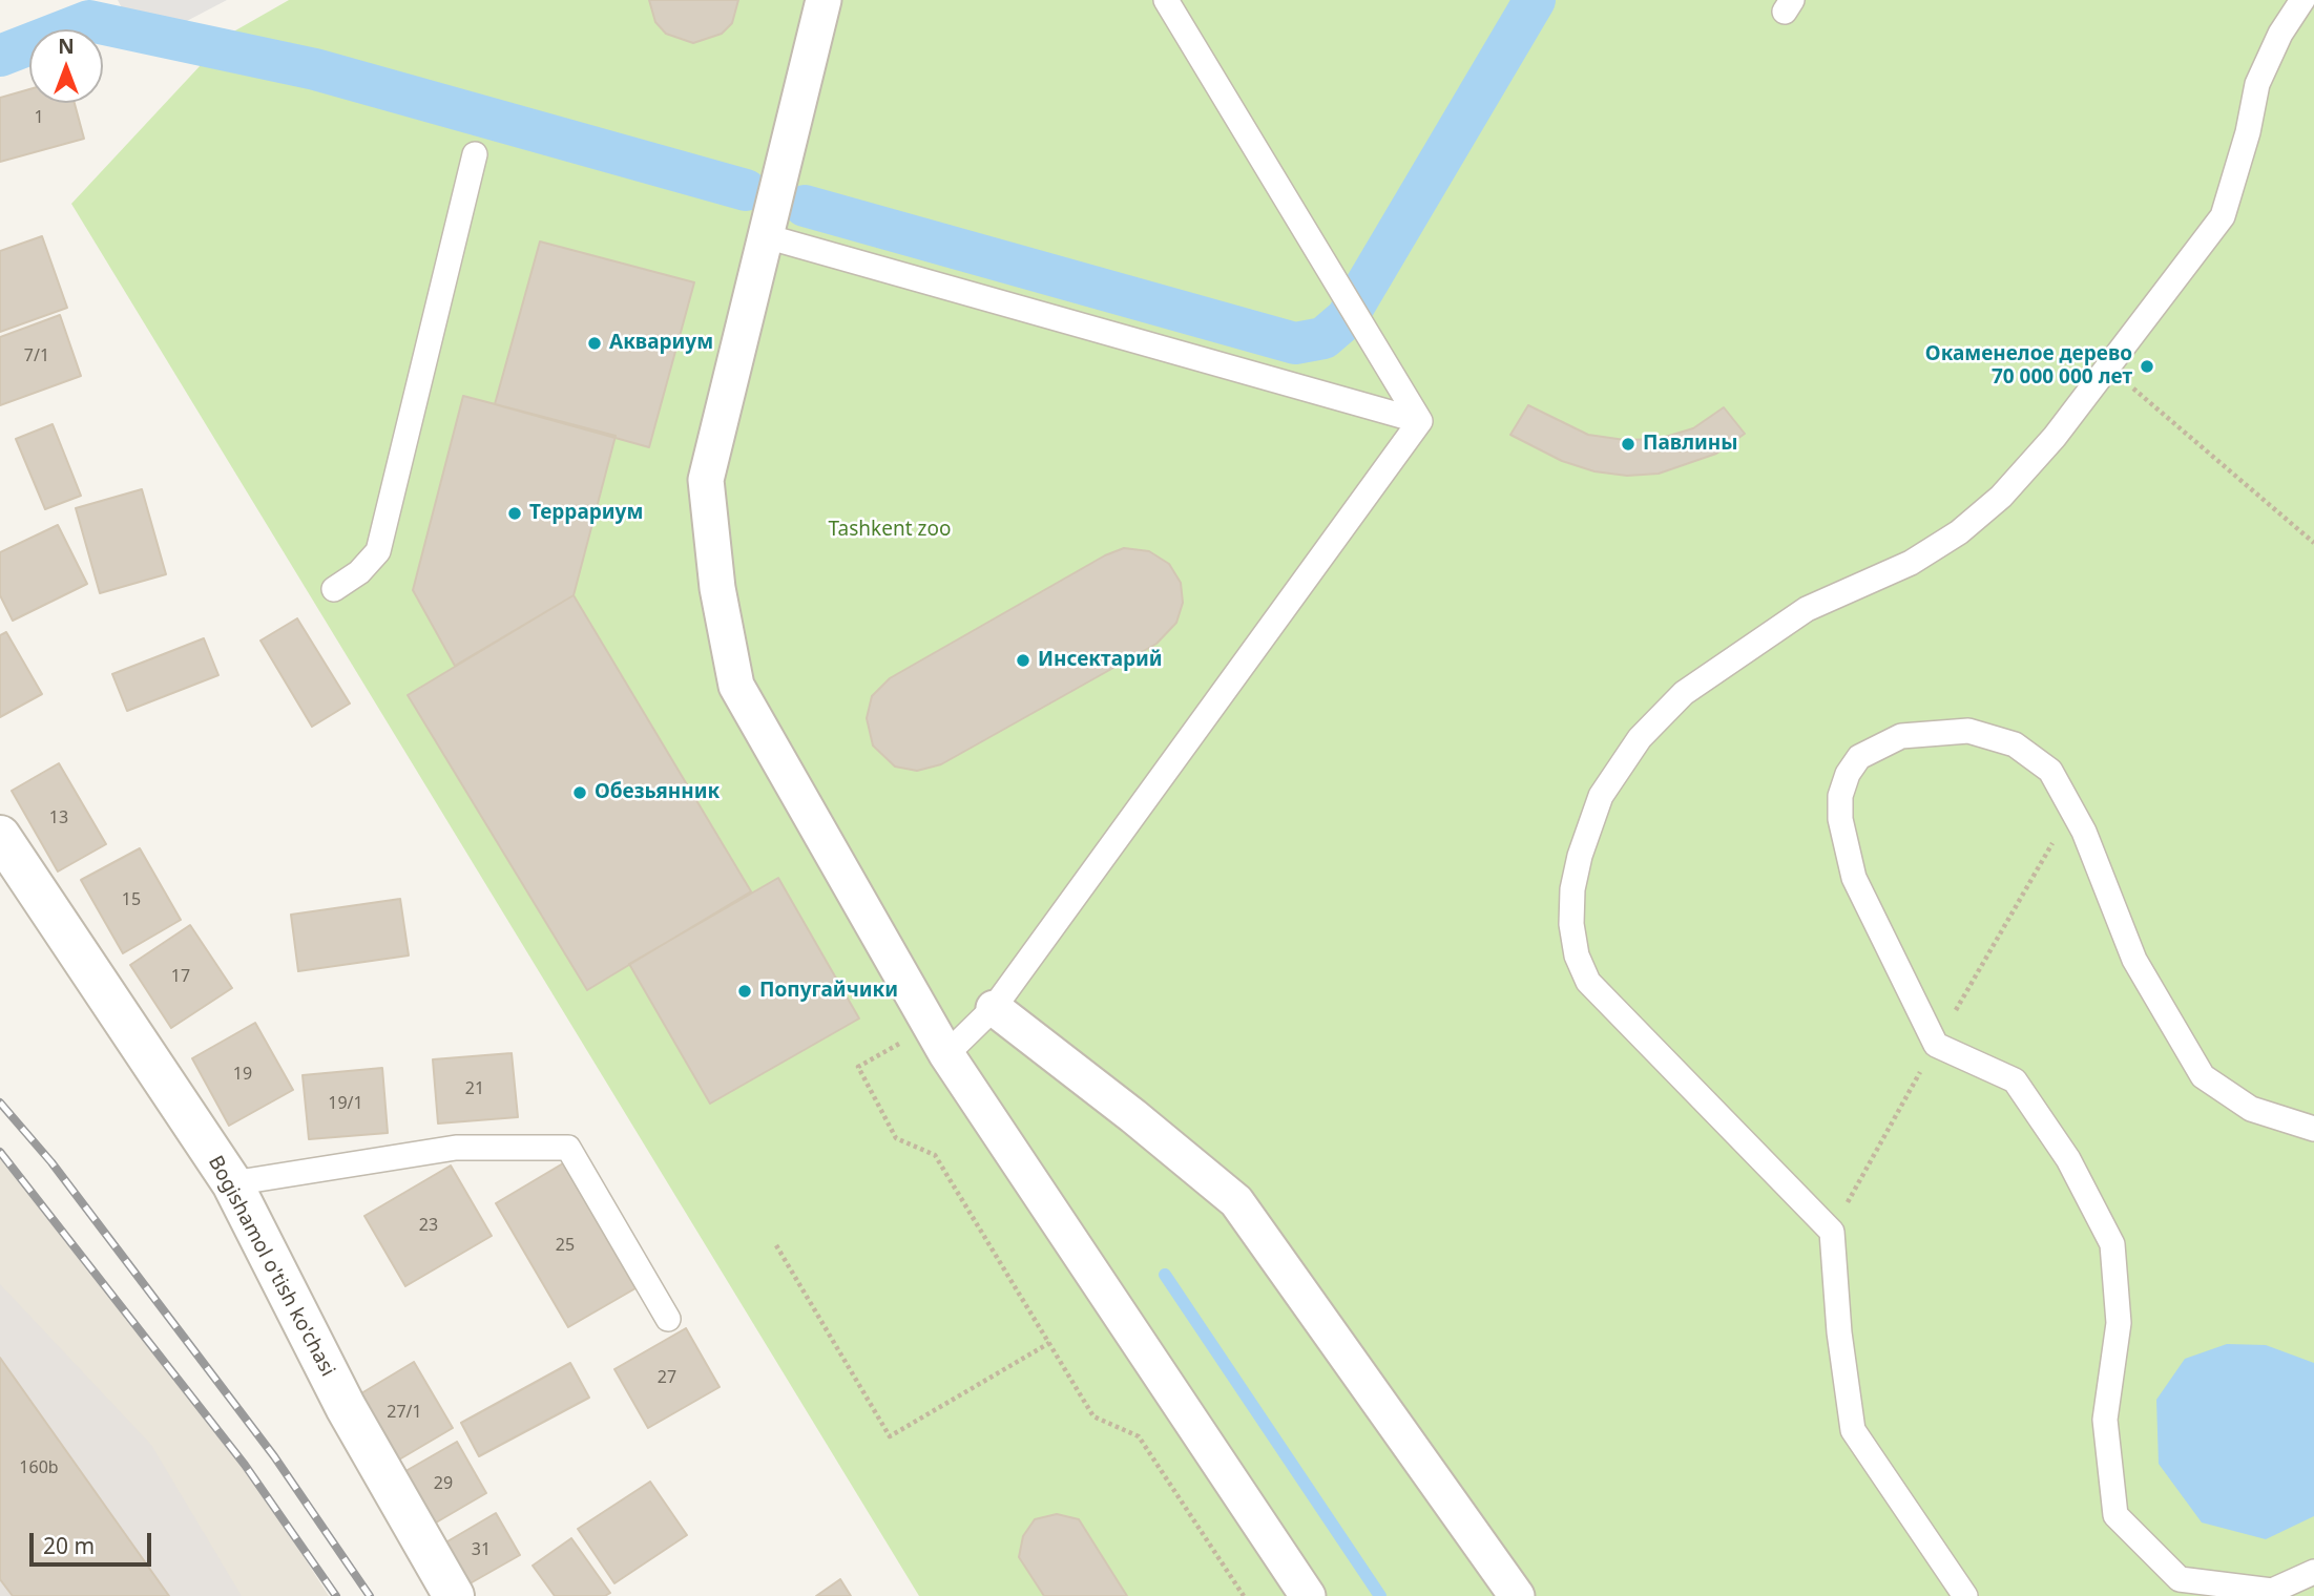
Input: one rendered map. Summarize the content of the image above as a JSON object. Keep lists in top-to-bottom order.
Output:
{
  "streets": {
    "street": ["Bogishamol o'tish ko'chasi"]
  },
  "parks": ["Tashkent zoo"],
  "places": [
    "Аквариум",
    "Окаменелое дерево 70 000 000 лет",
    "Павлины",
    "Террариум",
    "Инсектарий",
    "Обезьянник",
    "Попугайчики"
  ],
  "house_numbers": [
    "1",
    "7/1",
    "13",
    "15",
    "17",
    "19",
    "21",
    "19/1",
    "23",
    "25",
    "27",
    "27/1",
    "160b",
    "29",
    "31"
  ],
  "scale_bar": "20 m",
  "north": "top"
}
